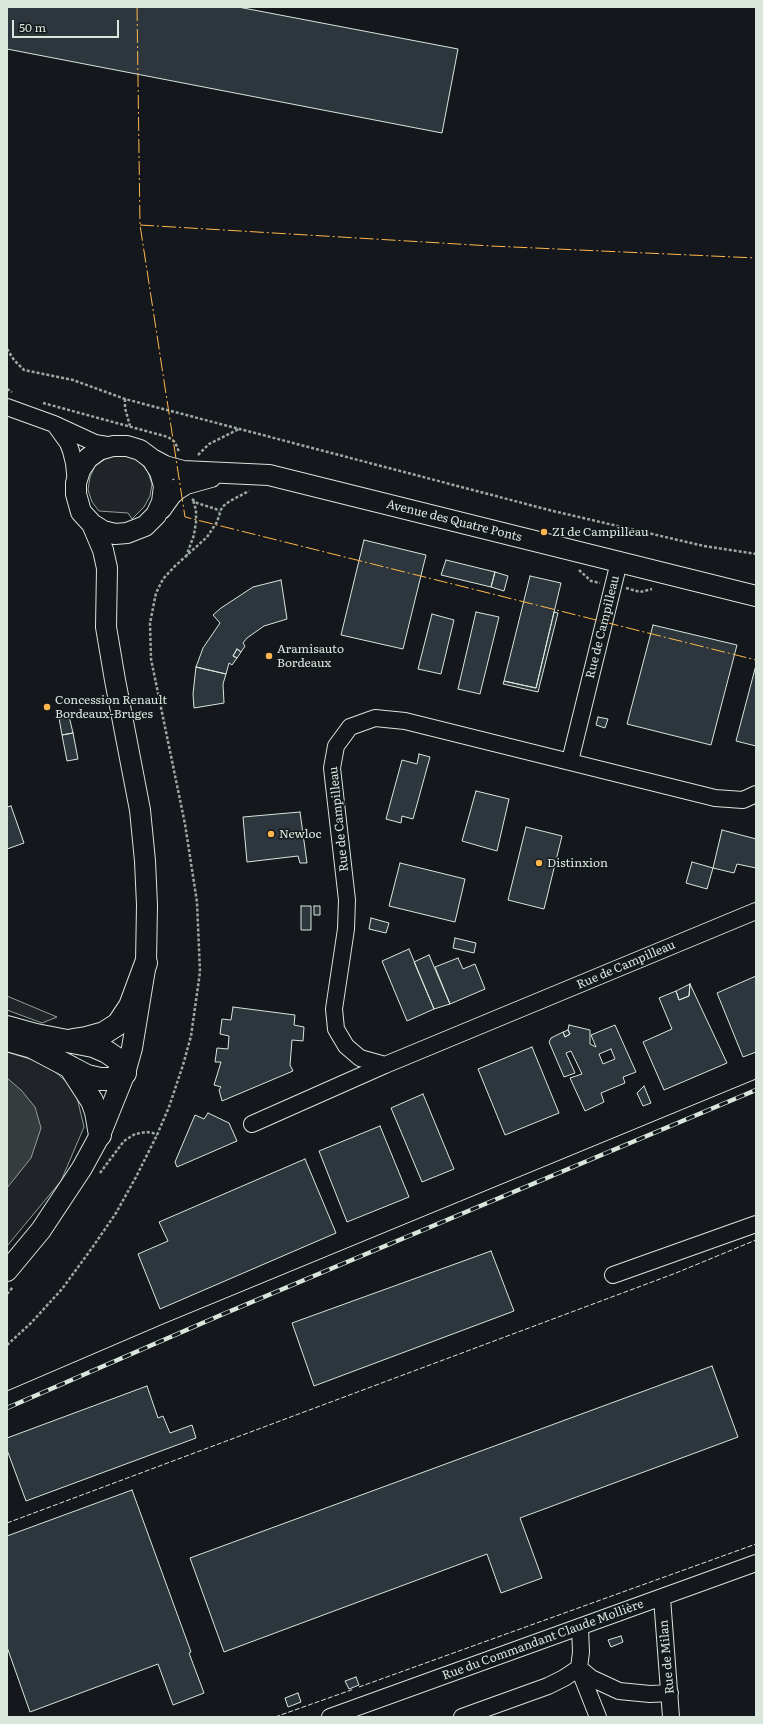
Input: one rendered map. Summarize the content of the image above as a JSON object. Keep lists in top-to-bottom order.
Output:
{
  "streets": {
    "main road": ["Avenue des Quatre Ponts"],
    "street": ["Rue de Campilleau", "Rue du Commandant Claude Mollière", "Rue de Milan"]
  },
  "crossings": [
    ["Avenue des Quatre Ponts", "Rue de Campilleau"],
    ["Rue du Commandant Claude Mollière", "Rue de Milan"]
  ],
  "places": [
    "ZI de Campilleau",
    "Aramisauto Bordeaux",
    "Concession Renault Bordeaux-Bruges",
    "Newloc",
    "Distinxion"
  ],
  "scale_bar": "50 m"
}
